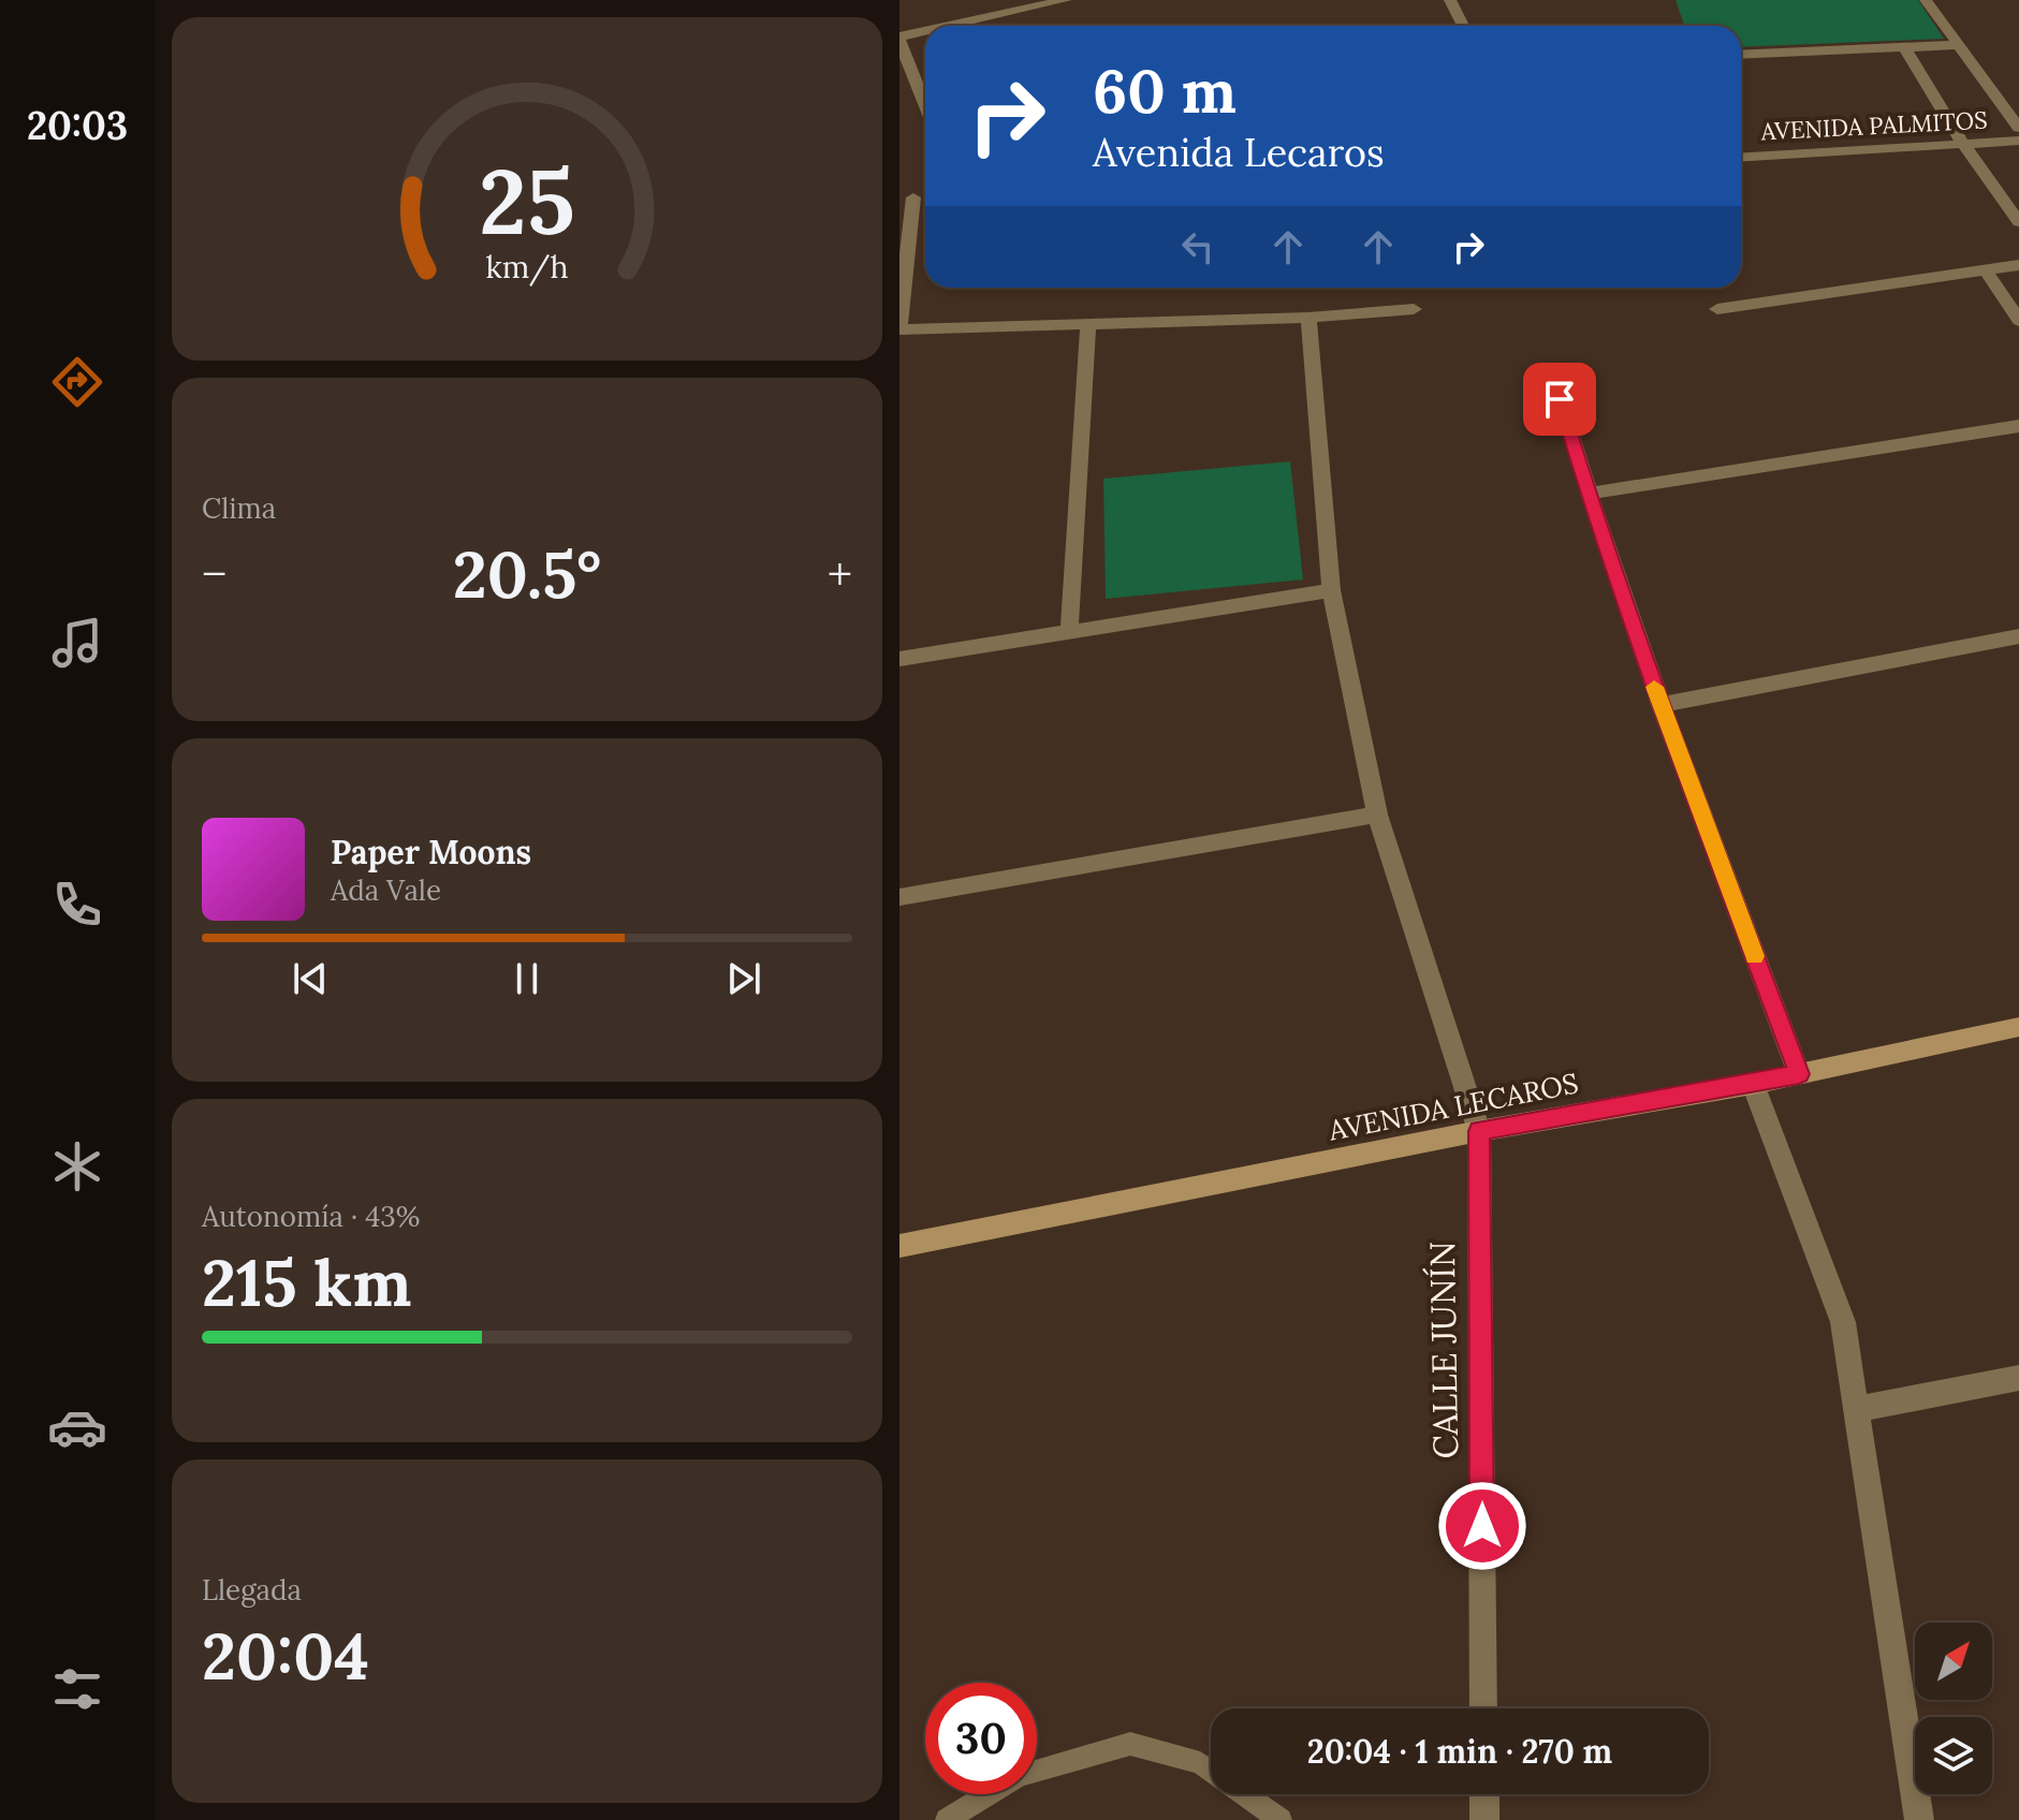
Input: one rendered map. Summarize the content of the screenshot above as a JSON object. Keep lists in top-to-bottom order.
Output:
{
  "streets": {
    "street": ["AVENIDA PALMITOS", "AVENIDA LECAROS", "CALLE JUNÍN"]
  },
  "crossings": [
    ["AVENIDA LECAROS", "CALLE JUNÍN"]
  ],
  "north": "top right",
  "page": {
    "tabs": "20:03",
    "turn": ["60 m", "Avenida Lecaros"],
    "tile": [
      "Clima",
      ["Autonomía · 43%", "215 km"],
      ["Llegada", "20:04"]
    ],
    "heat": ["−", "20.5°", "+"],
    "song": ["Paper Moons", "Ada Vale"],
    "limit": "30",
    "trip": "20:04 · 1 min · 270 m",
    "gauge": ["25", "km/h"]
  }
}
